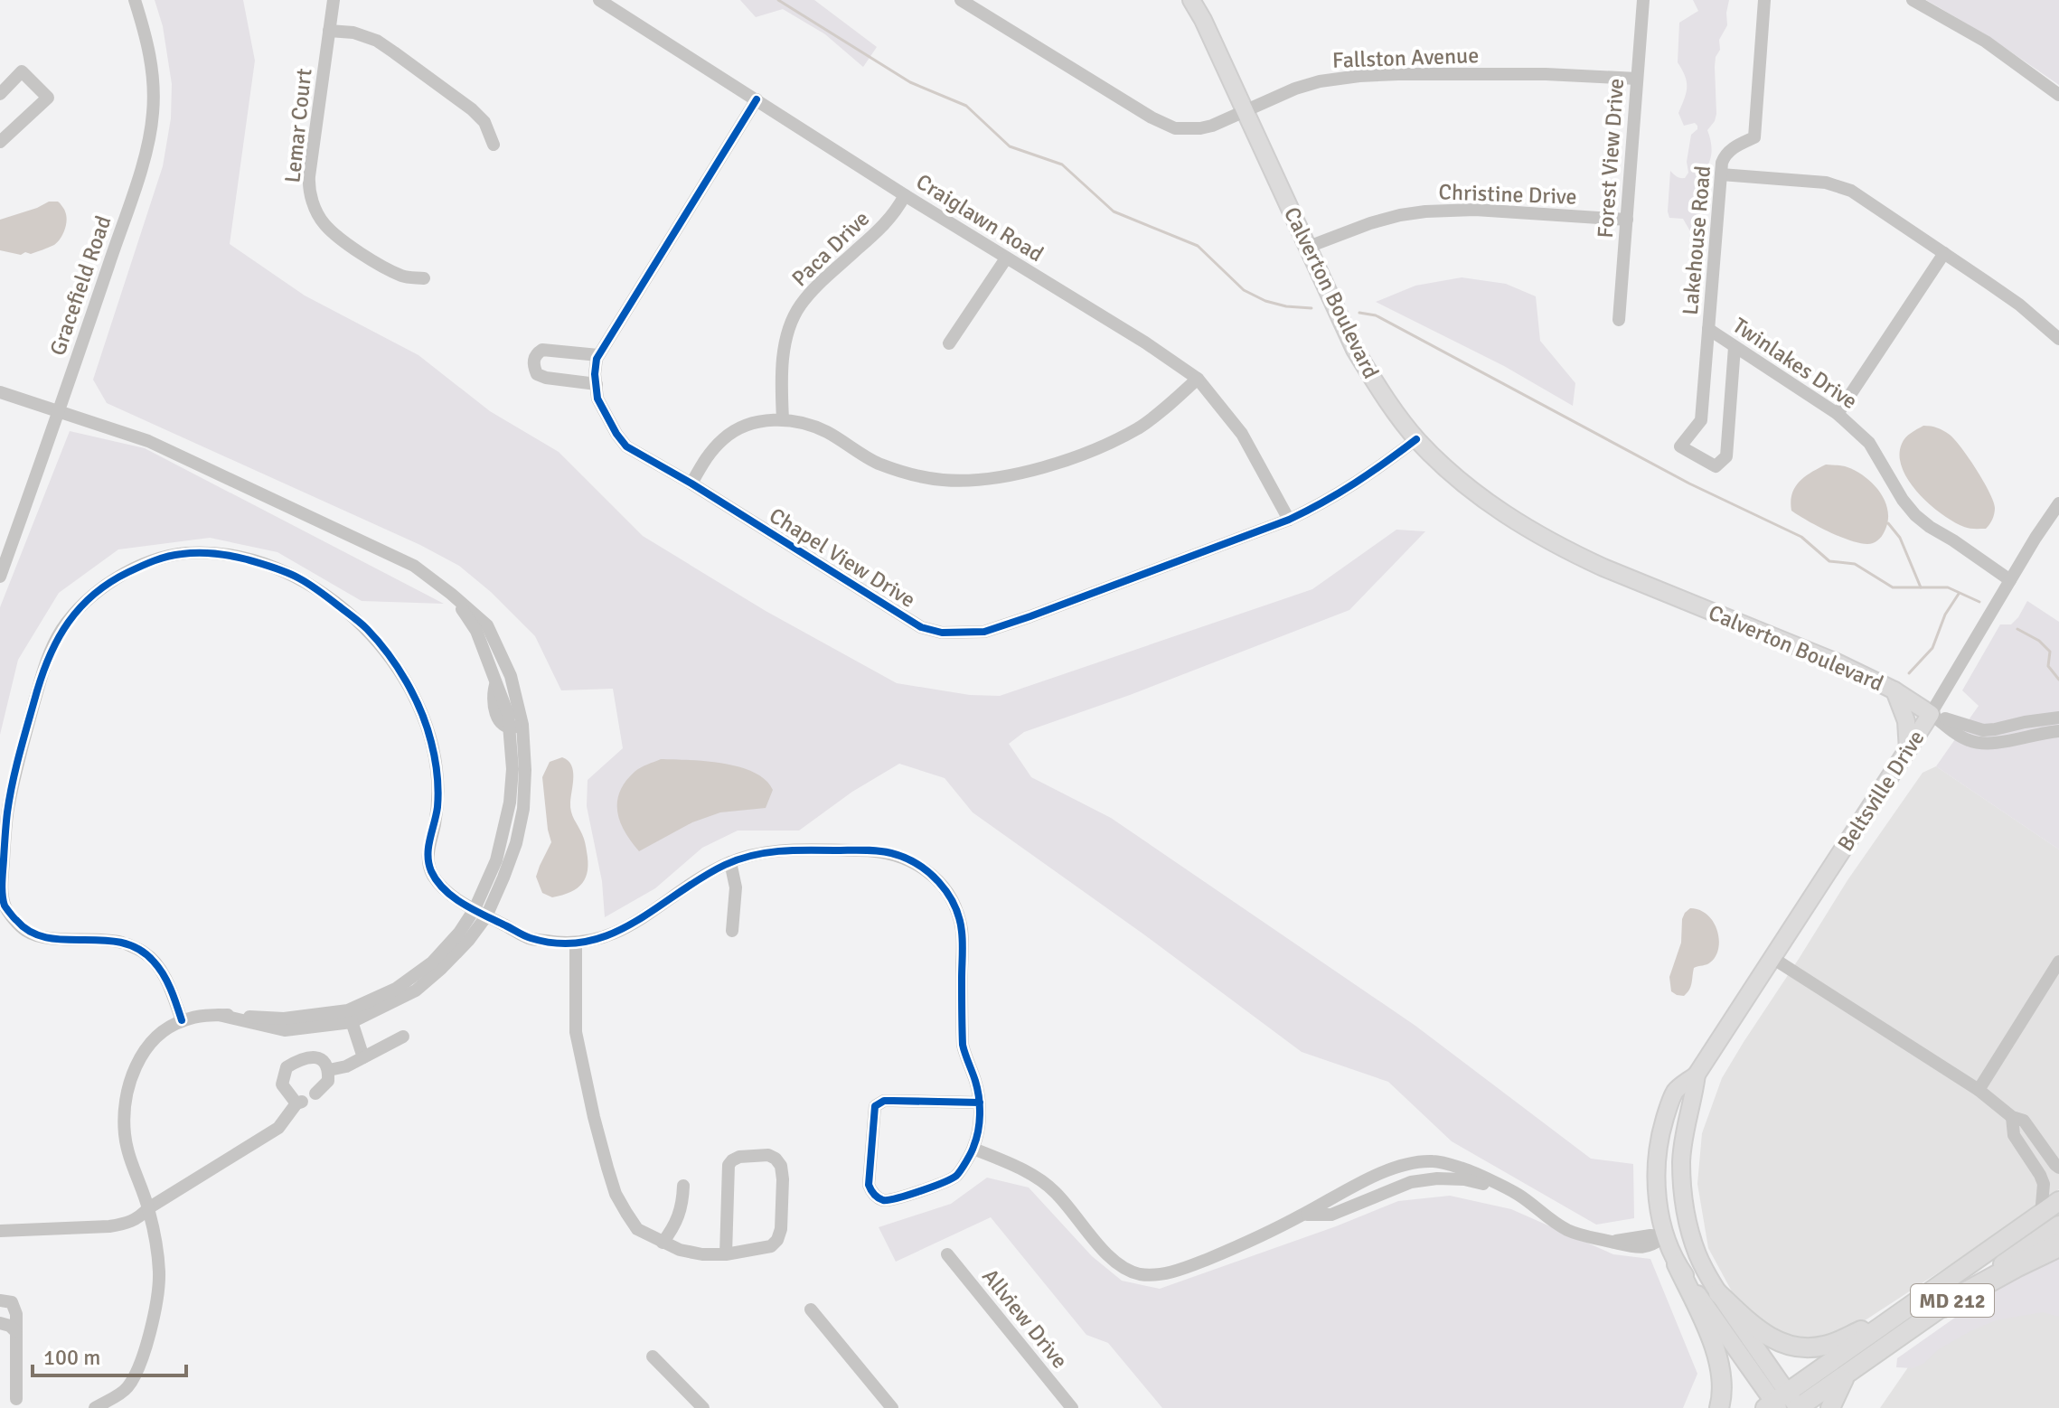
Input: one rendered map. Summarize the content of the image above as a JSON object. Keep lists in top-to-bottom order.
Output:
{
  "streets": {
    "main road": ["MD 212"],
    "street": [
      "Fallston Avenue",
      "Lemar Court",
      "Forest View Drive",
      "Christine Drive",
      "Craiglawn Road",
      "Lakehouse Road",
      "Paca Drive",
      "Gracefield Road",
      "Calverton Boulevard",
      "Twinlakes Drive",
      "Chapel View Drive",
      "Beltsville Drive",
      "Allview Drive"
    ]
  },
  "crossings": [
    ["Fallston Avenue", "Forest View Drive"],
    ["Fallston Avenue", "Calverton Boulevard"],
    ["Forest View Drive", "Christine Drive"],
    ["Christine Drive", "Calverton Boulevard"],
    ["Craiglawn Road", "Paca Drive"],
    ["Craiglawn Road", "Chapel View Drive"],
    ["Lakehouse Road", "Twinlakes Drive"],
    ["Calverton Boulevard", "Chapel View Drive"],
    ["Calverton Boulevard", "Beltsville Drive"],
    ["Twinlakes Drive", "Beltsville Drive"],
    ["Beltsville Drive", "MD 212"]
  ],
  "scale_bar": "100 m"
}
